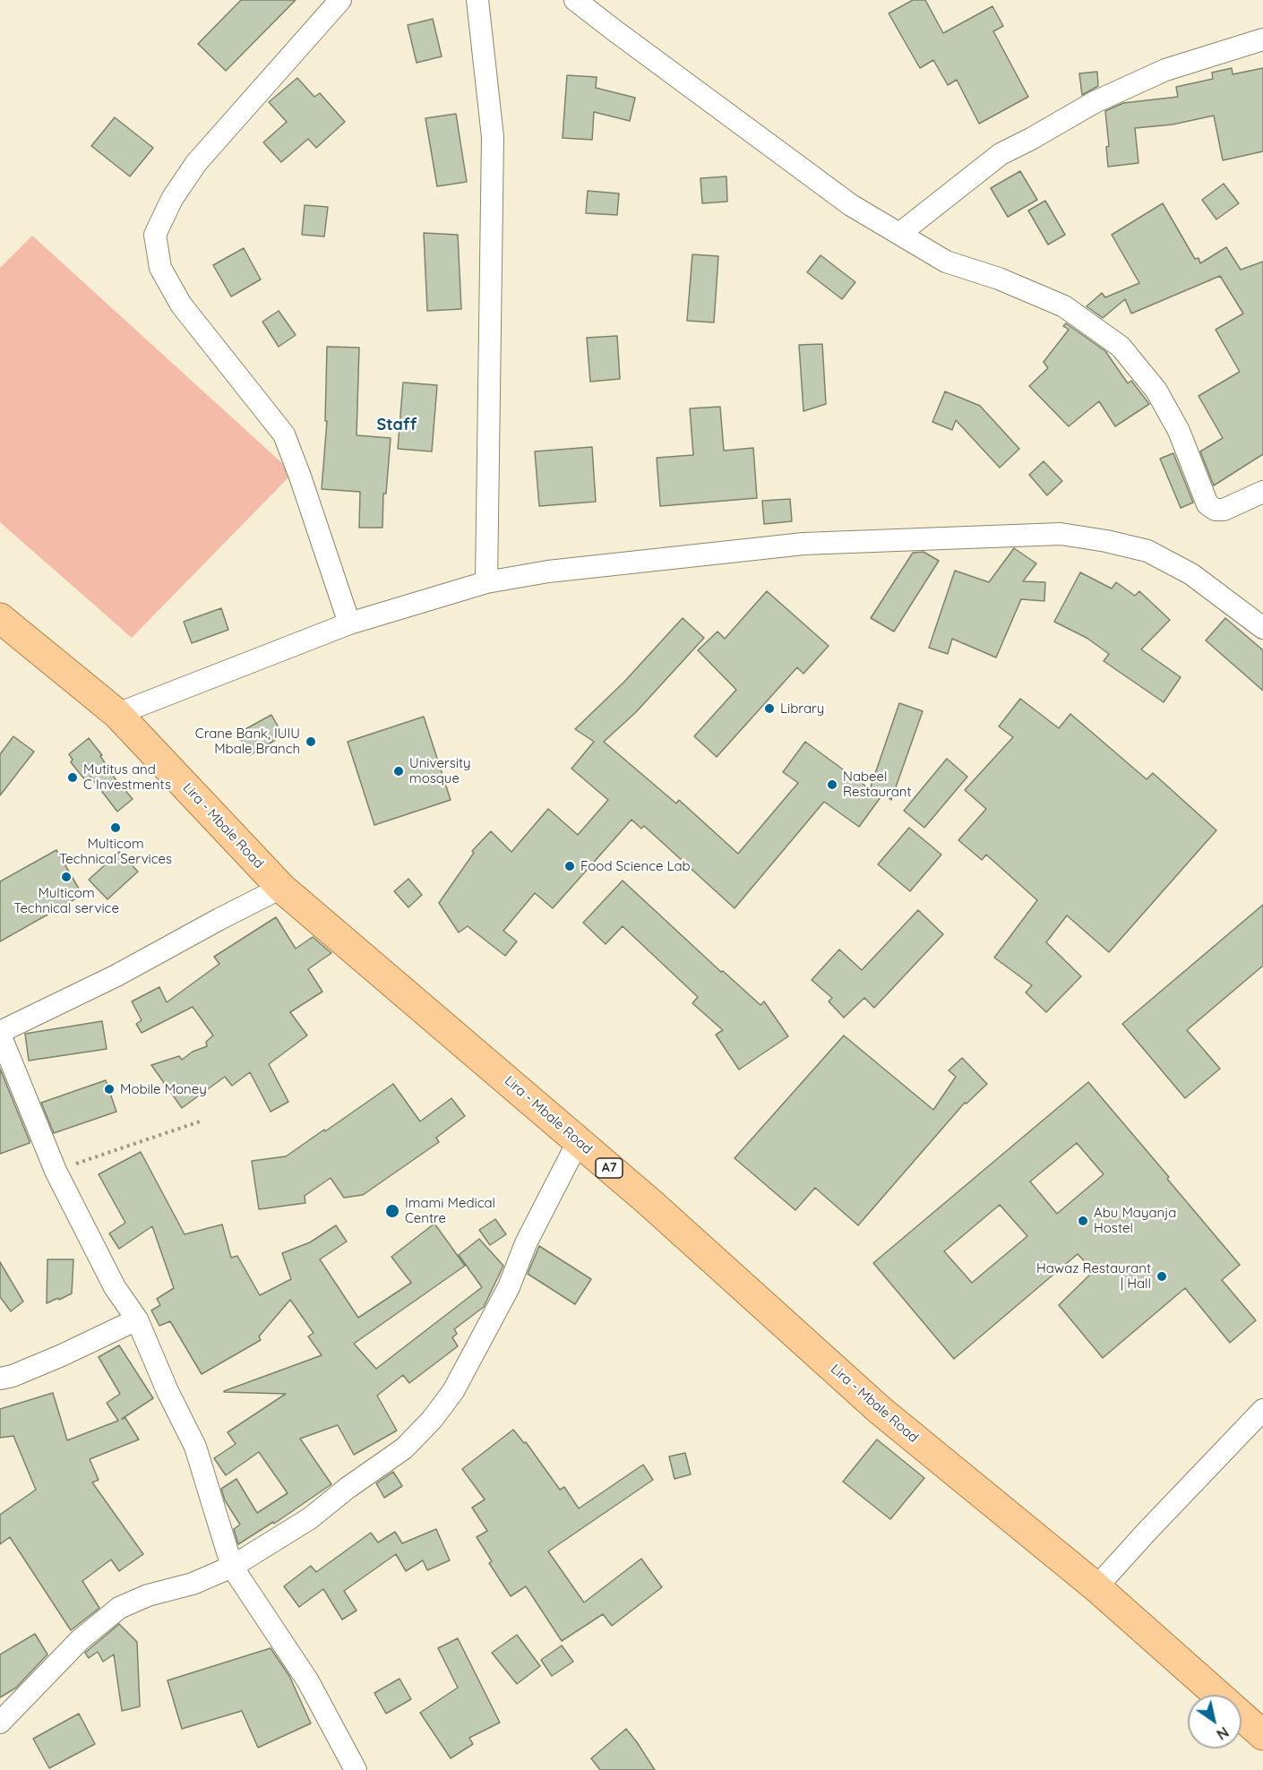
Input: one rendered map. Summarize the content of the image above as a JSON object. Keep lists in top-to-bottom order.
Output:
{
  "streets": {
    "main road": ["Lira - Mbale Road", "A7"]
  },
  "districts": ["Staff"],
  "places": [
    "Library",
    "Crane Bank, IUIU Mbale Branch",
    "University mosque",
    "Mutitus and C Investments",
    "Nabeel Restaurant",
    "Multicom Technical Services",
    "Food Science Lab",
    "Multicom Technical service",
    "Mobile Money",
    "Imami Medical Centre",
    "Abu Mayanja Hostel",
    "Hawaz Restaurant | Hall"
  ],
  "north": "bottom right"
}
